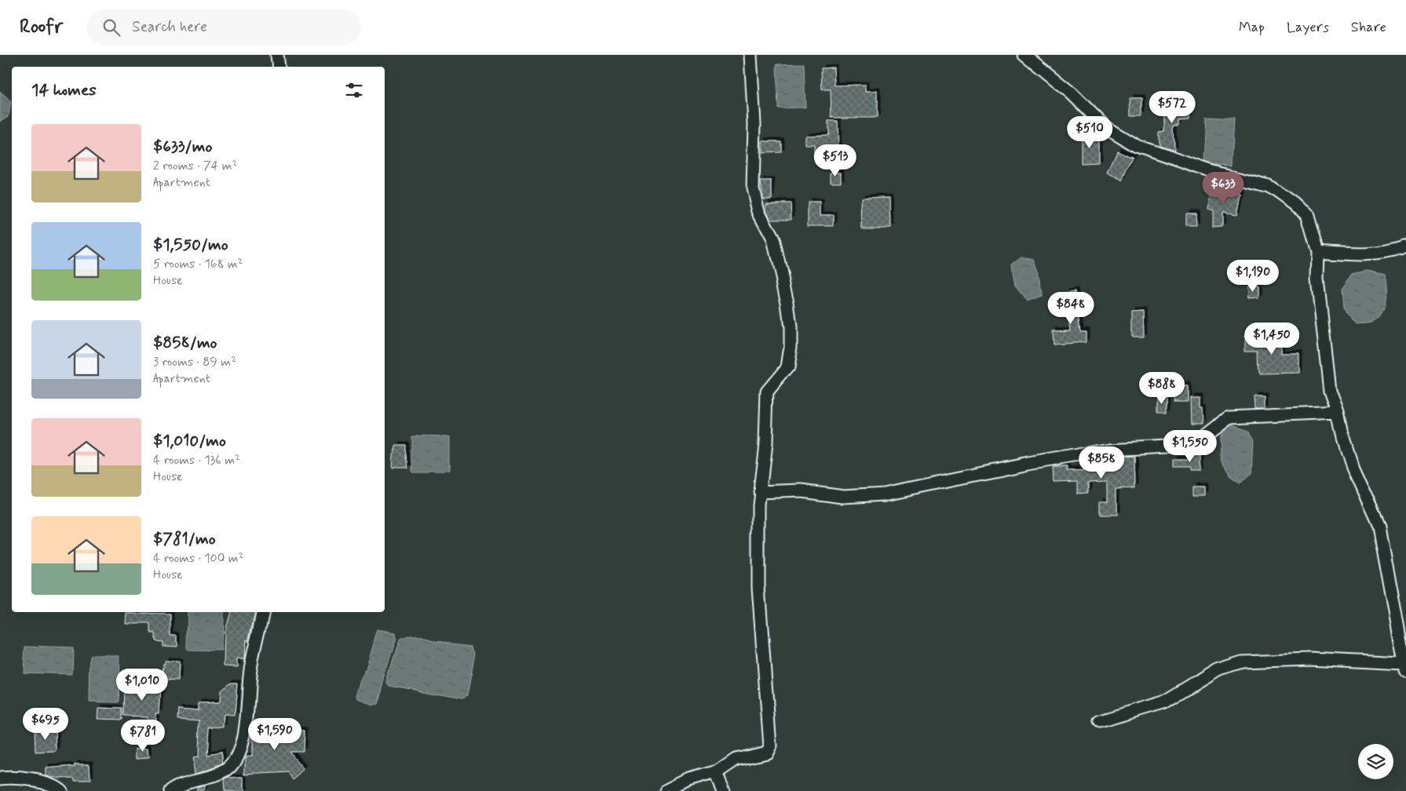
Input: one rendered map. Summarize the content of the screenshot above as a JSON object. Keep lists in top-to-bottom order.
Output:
{
  "page": {
    "header": "Roofr",
    "search": "Search here",
    "nav": ["Map", "Layers", "Share"],
    "heading": "14 homes",
    "price": [
      "$572",
      "$510",
      "$513",
      "$633",
      "$1,190",
      "$848",
      "$1,450",
      "$888",
      "$1,550",
      "$858",
      "$1,010",
      "$695",
      "$1,590",
      "$781"
    ],
    "list": [
      {
        "name": "$633/mo",
        "note": "2 rooms · 74 m² · Apartment"
      },
      {
        "name": "$1,550/mo",
        "note": "5 rooms · 168 m² · House"
      },
      {
        "name": "$858/mo",
        "note": "3 rooms · 89 m² · Apartment"
      },
      {
        "name": "$1,010/mo",
        "note": "4 rooms · 136 m² · House"
      },
      {
        "name": "$781/mo",
        "note": "4 rooms · 100 m² · House"
      }
    ]
  }
}
